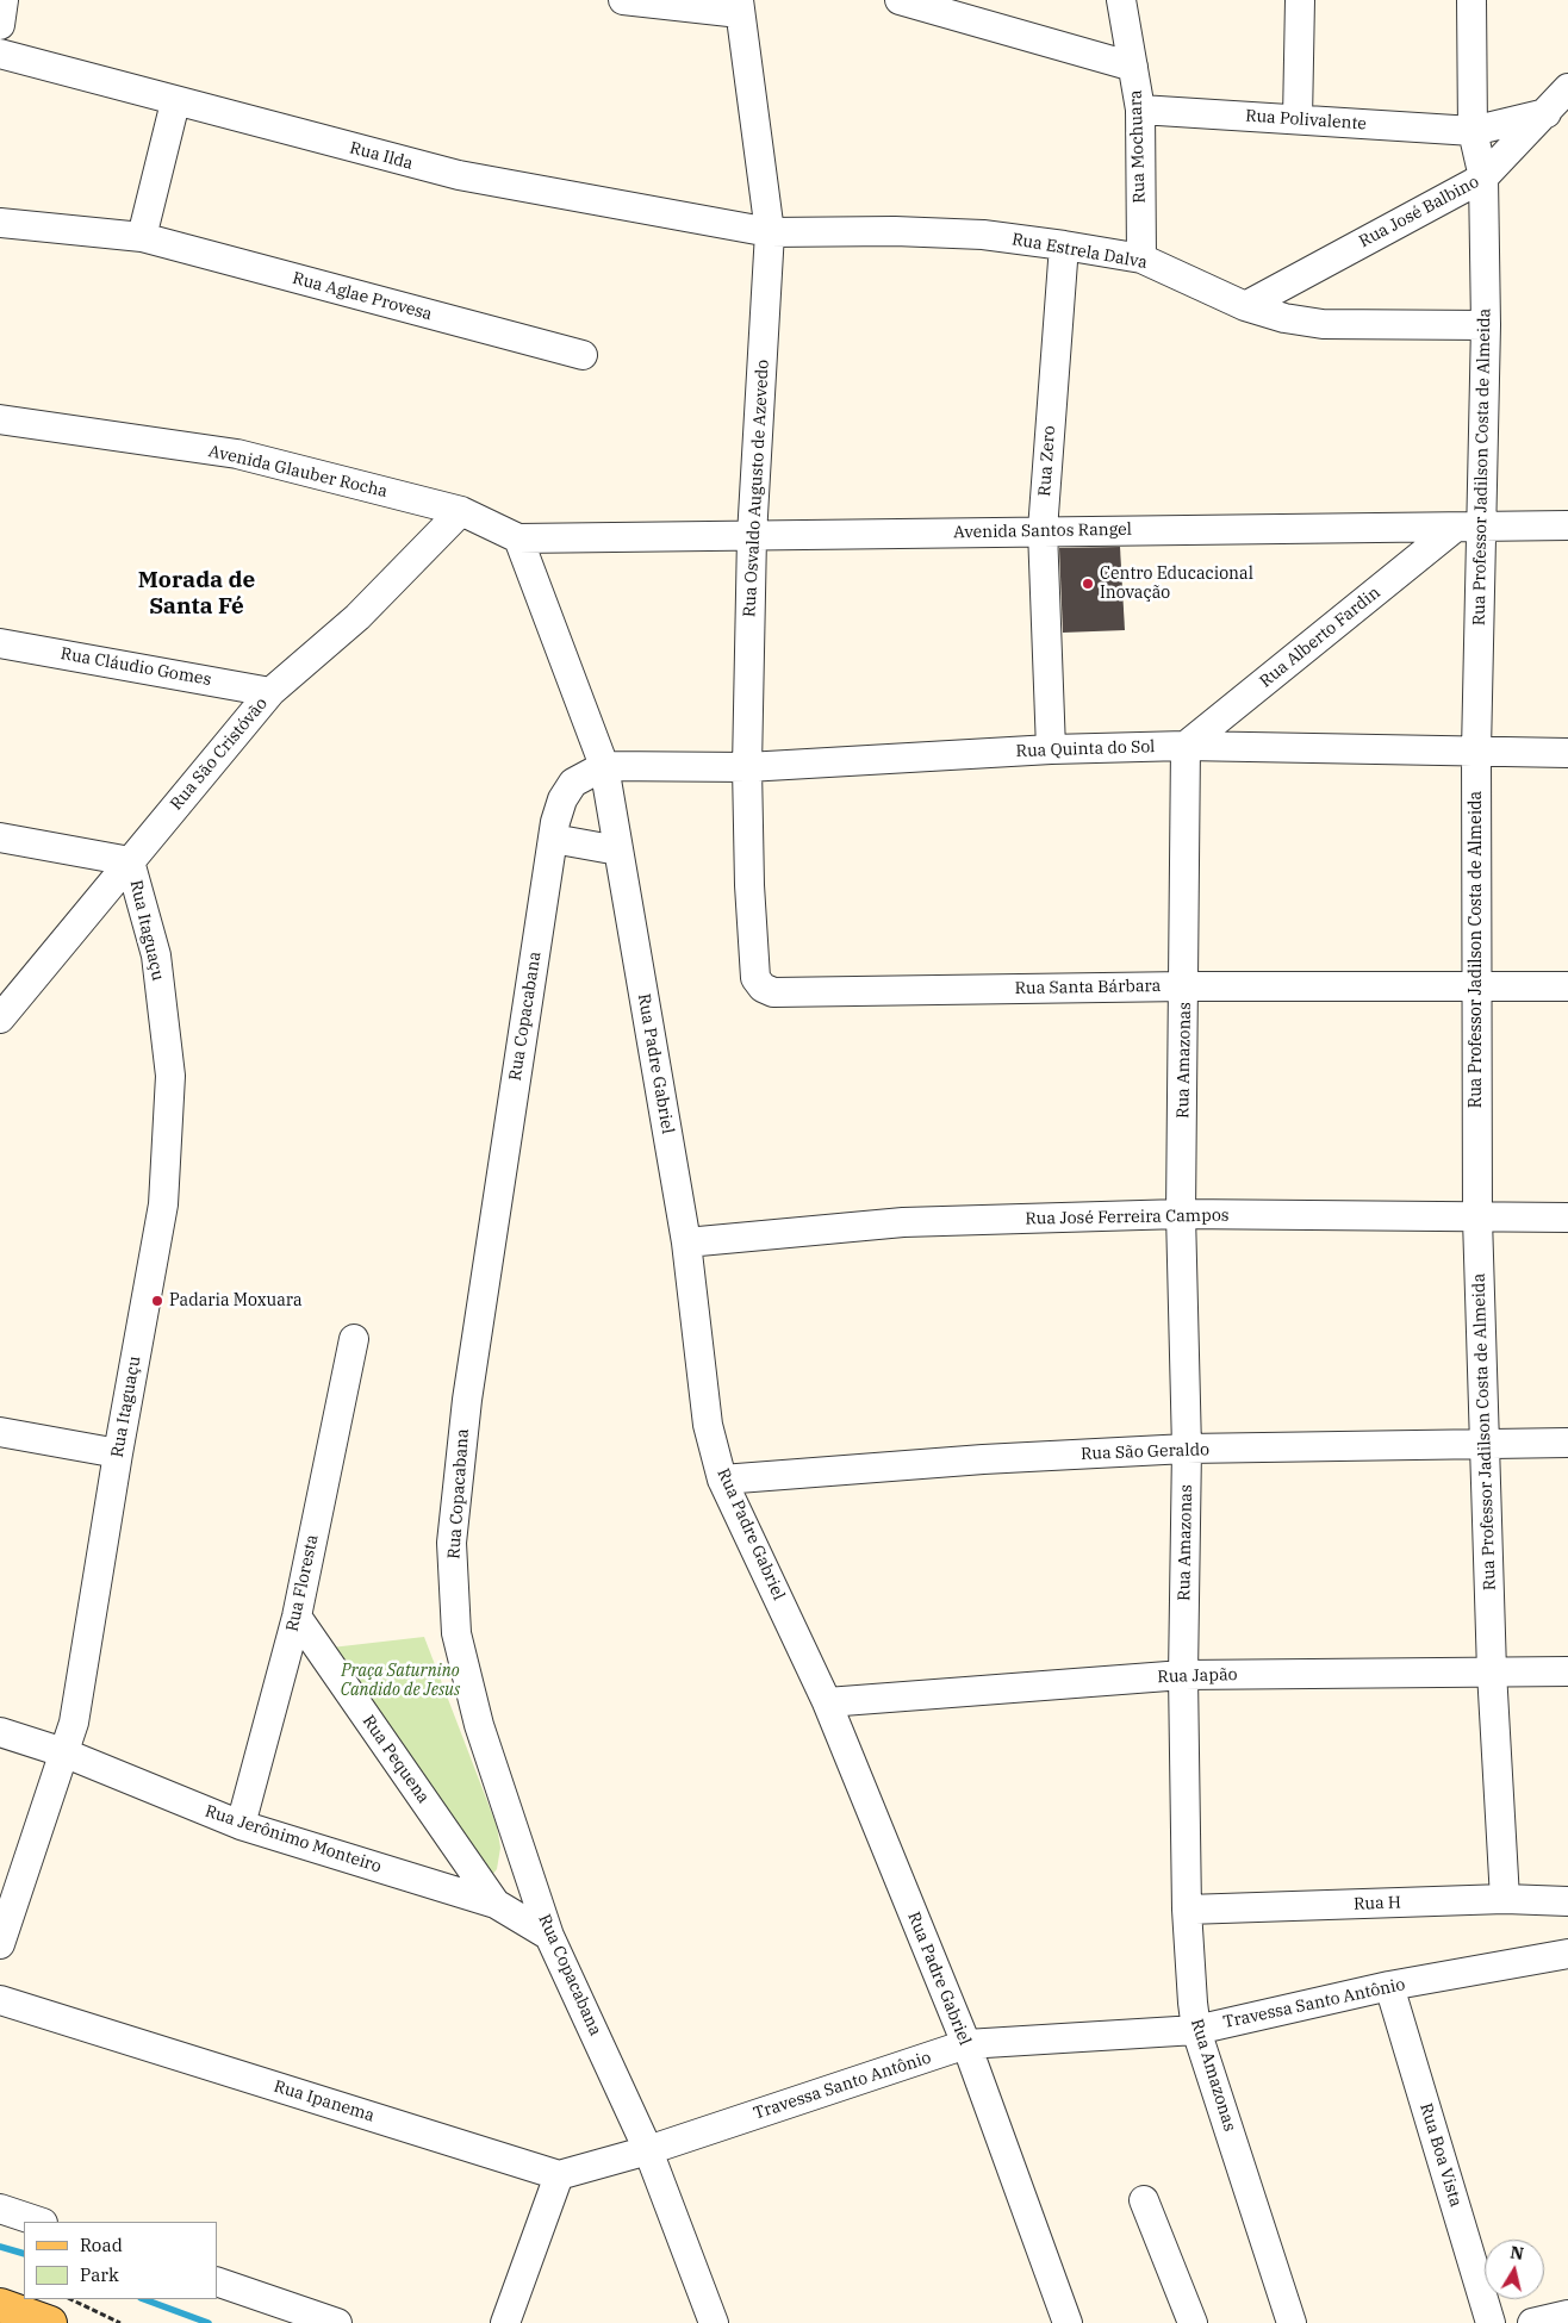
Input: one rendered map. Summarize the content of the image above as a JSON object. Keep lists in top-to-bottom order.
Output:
{
  "streets": {
    "street": [
      "Rua Polivalente",
      "Rua Mochuara",
      "Rua Ilda",
      "Rua José Balbino",
      "Rua Estrela Dalva",
      "Rua Aglae Provesa",
      "Rua Zero",
      "Rua Professor Jadilson Costa de Almeida",
      "Avenida Glauber Rocha",
      "Rua Osvaldo Augusto de Azevedo",
      "Avenida Santos Rangel",
      "Rua Alberto Fardin",
      "Rua Cláudio Gomes",
      "Rua Quinta do Sol",
      "Rua São Cristóvão",
      "Rua Itaguaçu",
      "Rua Santa Bárbara",
      "Rua Copacabana",
      "Rua Amazonas",
      "Rua Padre Gabriel",
      "Rua José Ferreira Campos",
      "Rua São Geraldo",
      "Rua Floresta",
      "Rua Japão",
      "Rua Pequena",
      "Rua Jerônimo Monteiro",
      "Rua H",
      "Travessa Santo Antônio",
      "Rua Ipanema",
      "Rua Boa Vista"
    ]
  },
  "crossings": [
    ["Rua Polivalente", "Rua Mochuara"],
    ["Rua Polivalente", "Rua José Balbino"],
    ["Rua Polivalente", "Rua Professor Jadilson Costa de Almeida"],
    ["Rua Mochuara", "Rua Estrela Dalva"],
    ["Rua Ilda", "Rua Estrela Dalva"],
    ["Rua Ilda", "Rua Osvaldo Augusto de Azevedo"],
    ["Rua José Balbino", "Rua Estrela Dalva"],
    ["Rua José Balbino", "Rua Professor Jadilson Costa de Almeida"],
    ["Rua Estrela Dalva", "Rua Zero"],
    ["Rua Estrela Dalva", "Rua Professor Jadilson Costa de Almeida"],
    ["Rua Estrela Dalva", "Rua Osvaldo Augusto de Azevedo"],
    ["Rua Zero", "Avenida Santos Rangel"],
    ["Rua Zero", "Rua Quinta do Sol"],
    ["Rua Professor Jadilson Costa de Almeida", "Avenida Santos Rangel"],
    ["Rua Professor Jadilson Costa de Almeida", "Rua Alberto Fardin"],
    ["Rua Professor Jadilson Costa de Almeida", "Rua Quinta do Sol"],
    ["Rua Professor Jadilson Costa de Almeida", "Rua Santa Bárbara"],
    ["Rua Professor Jadilson Costa de Almeida", "Rua José Ferreira Campos"],
    ["Rua Professor Jadilson Costa de Almeida", "Rua São Geraldo"],
    ["Rua Professor Jadilson Costa de Almeida", "Rua Japão"],
    ["Rua Professor Jadilson Costa de Almeida", "Rua H"],
    ["Avenida Glauber Rocha", "Avenida Santos Rangel"],
    ["Avenida Glauber Rocha", "Rua São Cristóvão"],
    ["Avenida Glauber Rocha", "Rua Padre Gabriel"],
    ["Rua Osvaldo Augusto de Azevedo", "Avenida Santos Rangel"],
    ["Rua Osvaldo Augusto de Azevedo", "Rua Quinta do Sol"],
    ["Rua Osvaldo Augusto de Azevedo", "Rua Santa Bárbara"],
    ["Avenida Santos Rangel", "Rua Alberto Fardin"],
    ["Avenida Santos Rangel", "Rua Padre Gabriel"],
    ["Rua Alberto Fardin", "Rua Quinta do Sol"],
    ["Rua Alberto Fardin", "Rua Amazonas"],
    ["Rua Cláudio Gomes", "Rua São Cristóvão"],
    ["Rua Quinta do Sol", "Rua Copacabana"],
    ["Rua Quinta do Sol", "Rua Amazonas"],
    ["Rua Quinta do Sol", "Rua Padre Gabriel"],
    ["Rua São Cristóvão", "Rua Itaguaçu"],
    ["Rua Itaguaçu", "Rua Jerônimo Monteiro"],
    ["Rua Santa Bárbara", "Rua Amazonas"],
    ["Rua Copacabana", "Rua Padre Gabriel"],
    ["Rua Copacabana", "Rua Jerônimo Monteiro"],
    ["Rua Copacabana", "Travessa Santo Antônio"],
    ["Rua Amazonas", "Rua José Ferreira Campos"],
    ["Rua Amazonas", "Rua São Geraldo"],
    ["Rua Amazonas", "Rua Japão"],
    ["Rua Amazonas", "Rua H"],
    ["Rua Amazonas", "Travessa Santo Antônio"],
    ["Rua Padre Gabriel", "Rua José Ferreira Campos"],
    ["Rua Padre Gabriel", "Rua São Geraldo"],
    ["Rua Padre Gabriel", "Rua Japão"],
    ["Rua Padre Gabriel", "Travessa Santo Antônio"],
    ["Rua Floresta", "Rua Pequena"],
    ["Rua Floresta", "Rua Jerônimo Monteiro"],
    ["Rua Pequena", "Rua Jerônimo Monteiro"],
    ["Travessa Santo Antônio", "Rua Boa Vista"]
  ],
  "districts": ["Morada de Santa Fé"],
  "parks": ["Praça Saturnino Candido de Jesus"],
  "places": ["Centro Educacional Inovação", "Padaria Moxuara"],
  "legend": ["Road", "Park"],
  "north": "top"
}
